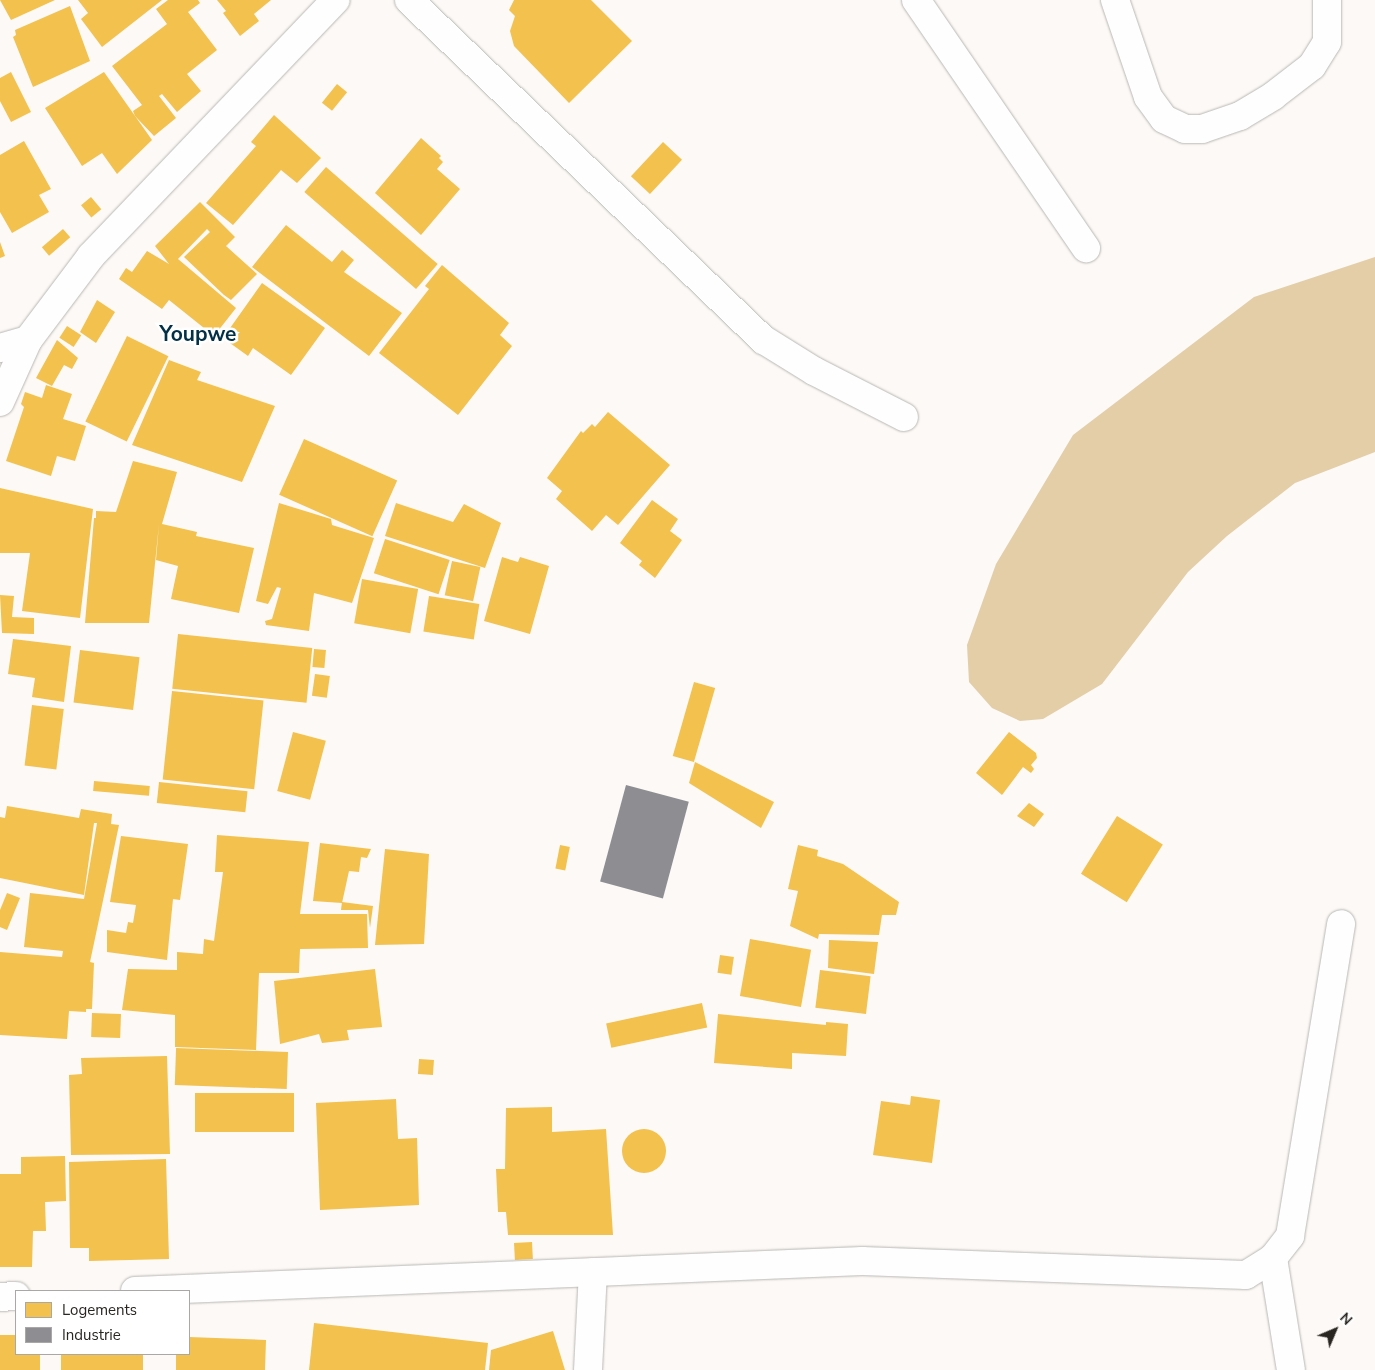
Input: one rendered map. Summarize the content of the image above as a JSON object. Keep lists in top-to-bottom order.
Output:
{
  "districts": ["Youpwe"],
  "legend": ["Logements", "Industrie"],
  "north": "top right"
}
